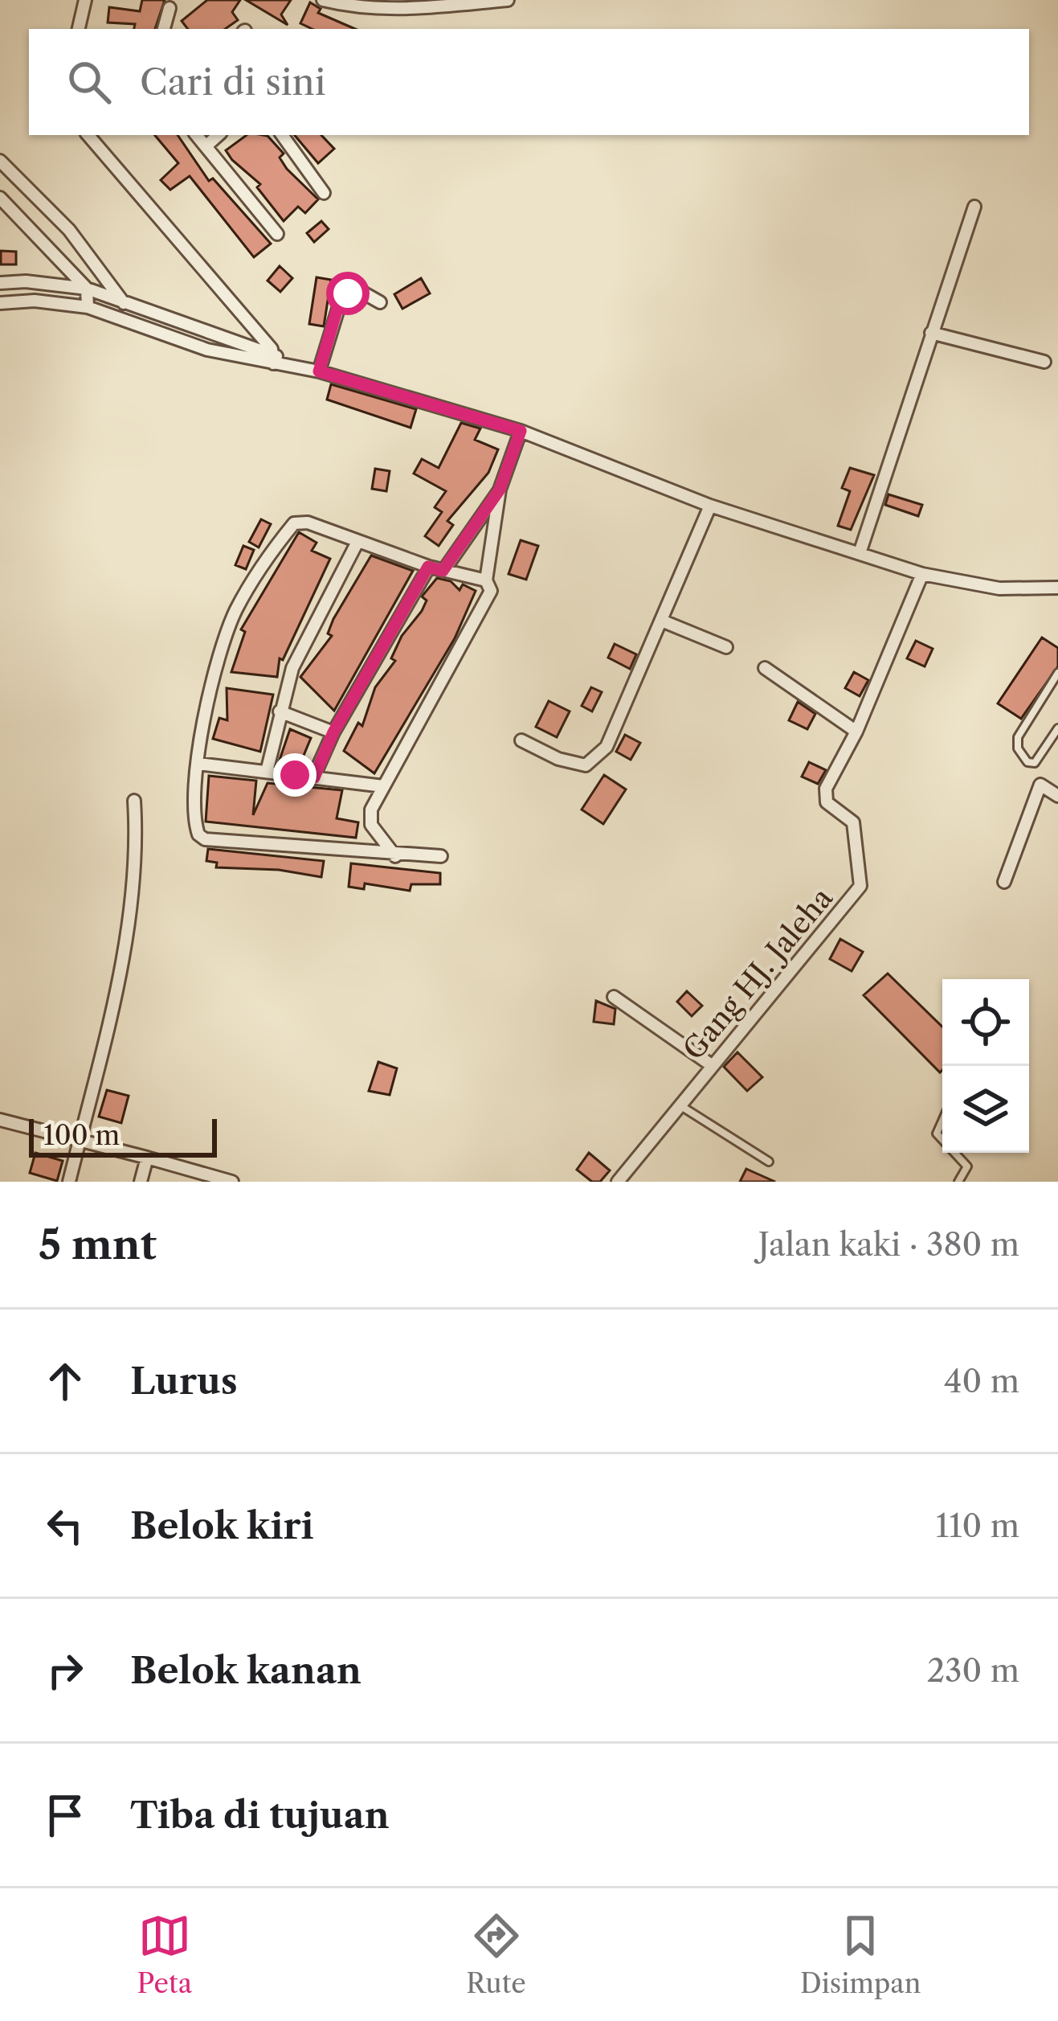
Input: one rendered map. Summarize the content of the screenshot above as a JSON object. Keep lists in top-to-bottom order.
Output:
{
  "streets": {
    "street": ["Gang HJ. Jaleha"]
  },
  "scale_bar": "100 m",
  "page": {
    "search": "Cari di sini",
    "scale": "100 m",
    "heading": ["5 mnt", "Jalan kaki · 380 m"],
    "list": [
      ["Lurus", "40 m"],
      ["Belok kiri", "110 m"],
      ["Belok kanan", "230 m"],
      "Tiba di tujuan"
    ],
    "nav": ["Peta", "Rute", "Disimpan"]
  }
}
